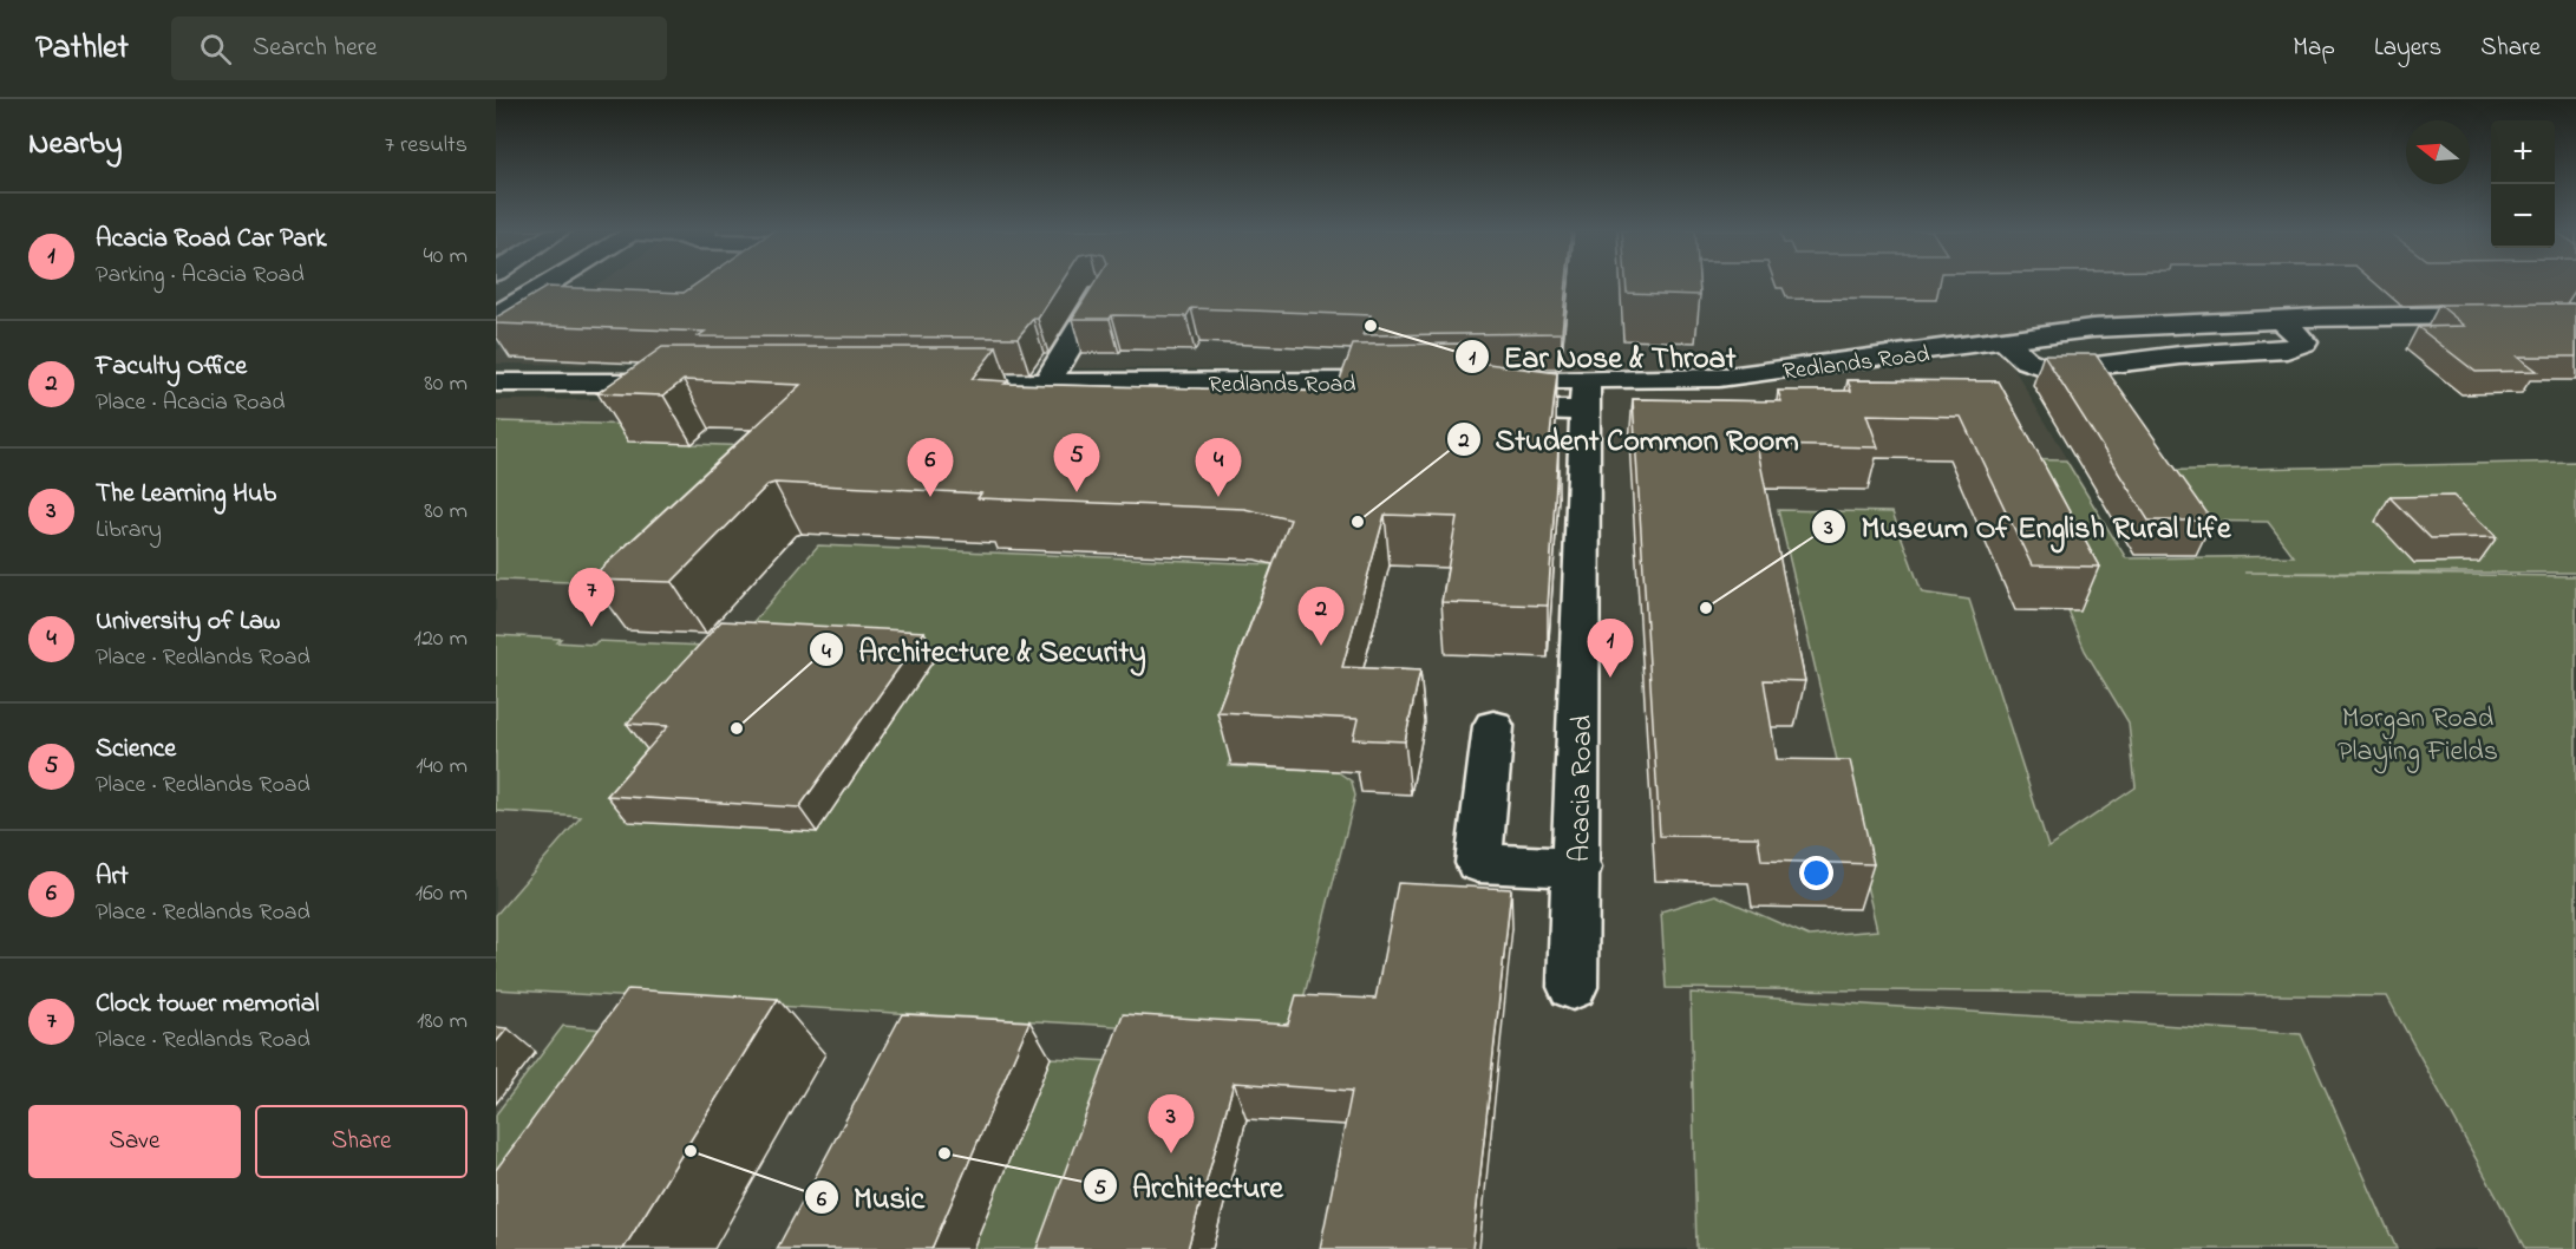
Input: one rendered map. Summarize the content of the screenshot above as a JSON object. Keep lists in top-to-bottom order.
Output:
{
  "streets": {
    "street": ["Redlands Road", "Acacia Road"]
  },
  "crossings": [
    ["Redlands Road", "Acacia Road"]
  ],
  "parks": ["Morgan Road Playing Fields"],
  "places": [
    "Ear Nose & Throat",
    "Student Common Room",
    "Museum Of English Rural Life",
    "Architecture & Security",
    "Music",
    "Architecture"
  ],
  "north": "left",
  "page": {
    "header": "Pathlet",
    "search": "Search here",
    "nav": ["Map", "Layers", "Share"],
    "heading": ["Nearby", "7 results"],
    "map_buttons": ["+", "−"],
    "list": [
      {
        "mark": "1",
        "name": "Acacia Road Car Park",
        "note": "Parking · Acacia Road",
        "value": "40 m"
      },
      {
        "mark": "2",
        "name": "Faculty Office",
        "note": "Place · Acacia Road",
        "value": "80 m"
      },
      {
        "mark": "3",
        "name": "The Learning Hub",
        "note": "Library",
        "value": "80 m"
      },
      {
        "mark": "4",
        "name": "University of Law",
        "note": "Place · Redlands Road",
        "value": "120 m"
      },
      {
        "mark": "5",
        "name": "Science",
        "note": "Place · Redlands Road",
        "value": "140 m"
      },
      {
        "mark": "6",
        "name": "Art",
        "note": "Place · Redlands Road",
        "value": "160 m"
      },
      {
        "mark": "7",
        "name": "Clock tower memorial",
        "note": "Place · Redlands Road",
        "value": "180 m"
      }
    ],
    "pins": [
      "5",
      "4",
      "6",
      "7",
      "2",
      "1",
      "3"
    ],
    "buttons": ["Save", "Share"]
  }
}
